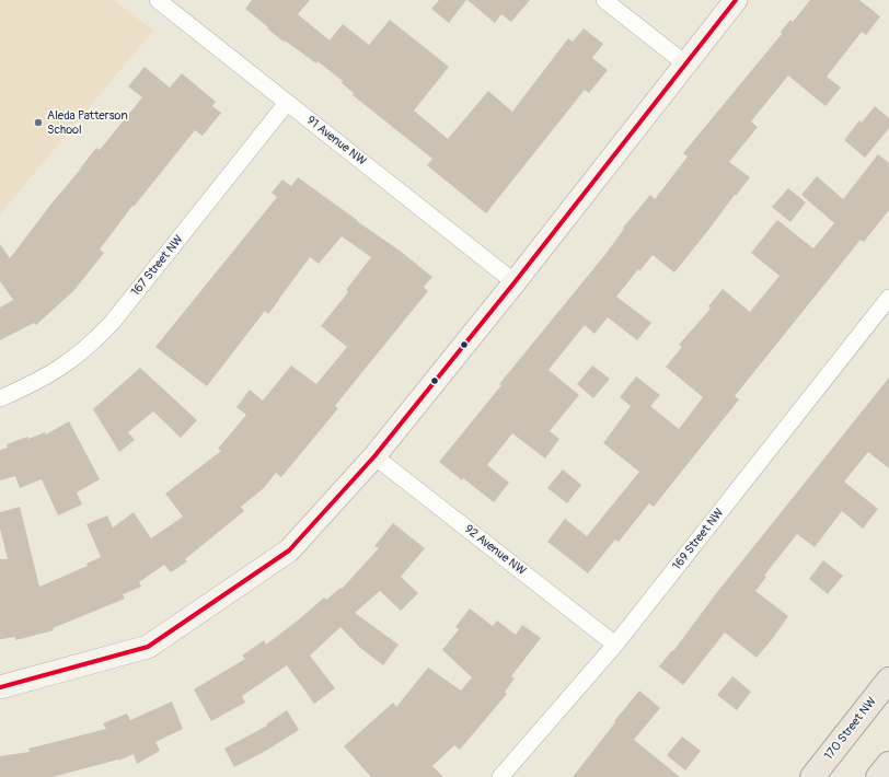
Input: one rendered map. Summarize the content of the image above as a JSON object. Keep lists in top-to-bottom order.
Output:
{
  "streets": {
    "main road": ["170 Street NW"],
    "street": [
      "91 Avenue NW",
      "167 Street NW",
      "169 Street NW",
      "92 Avenue NW"
    ]
  },
  "crossings": [
    ["91 Avenue NW", "167 Street NW"],
    ["169 Street NW", "92 Avenue NW"]
  ],
  "places": ["Aleda Patterson School"]
}
